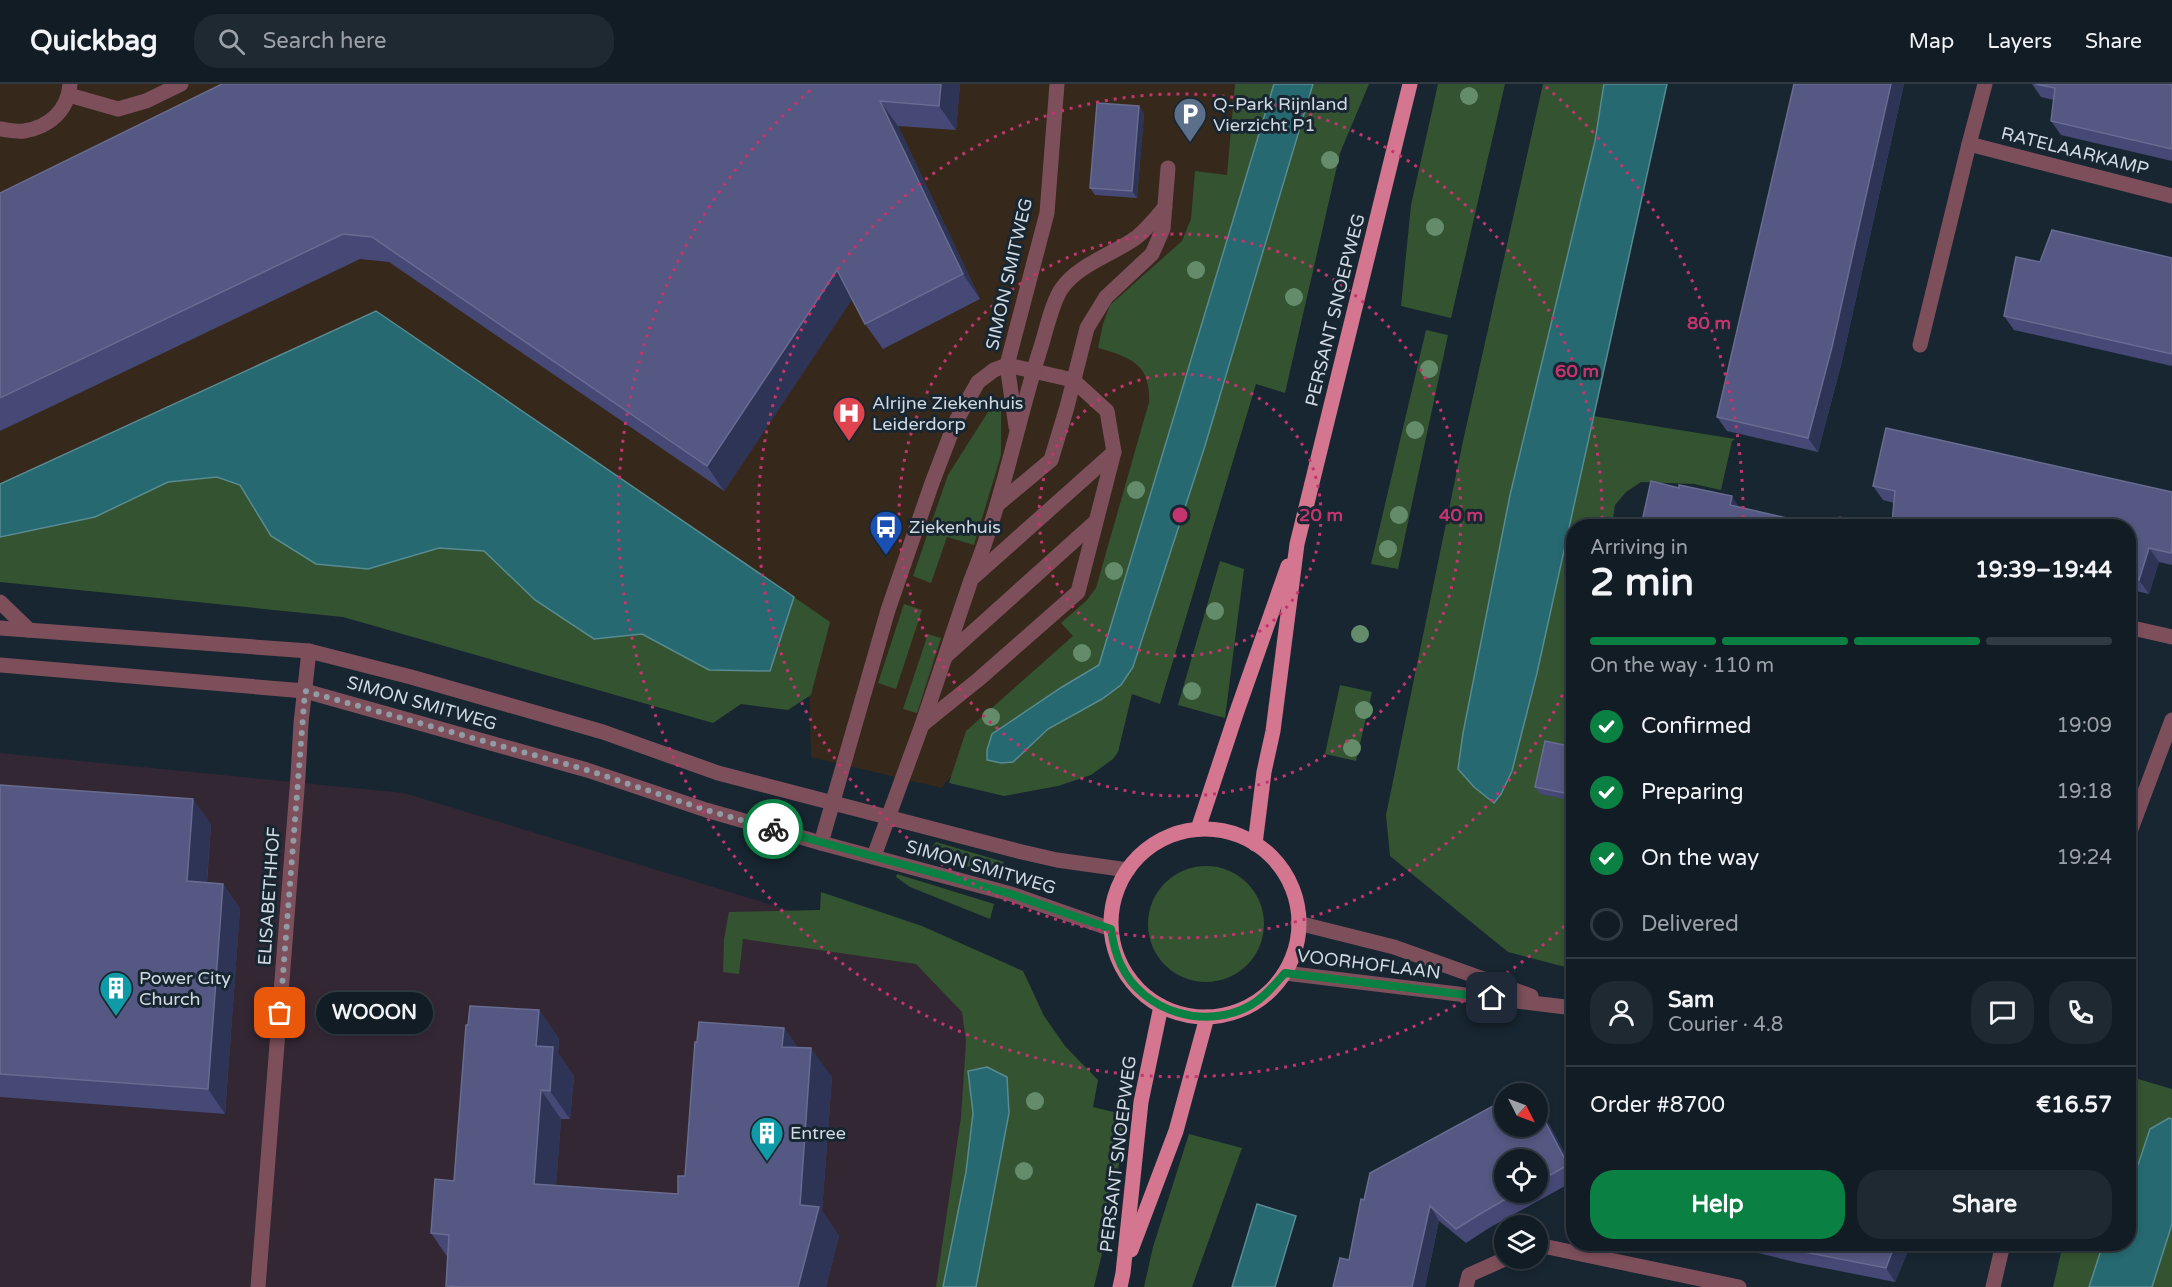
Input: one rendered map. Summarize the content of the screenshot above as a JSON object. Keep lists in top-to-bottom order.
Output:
{
  "streets": {
    "main road": ["PERSANT SNOEPWEG"],
    "street": [
      "RATELAARKAMP",
      "SIMON SMITWEG",
      "ELISABETHHOF",
      "VOORHOFLAAN"
    ]
  },
  "crossings": [
    ["SIMON SMITWEG", "PERSANT SNOEPWEG"],
    ["SIMON SMITWEG", "ELISABETHHOF"],
    ["SIMON SMITWEG", "VOORHOFLAAN"],
    ["PERSANT SNOEPWEG", "VOORHOFLAAN"]
  ],
  "places": {
    "parking": ["Q-Park Rijnland Vierzicht P1"],
    "hospital": ["Alrijne Ziekenhuis Leiderdorp"],
    "bus stop": ["Ziekenhuis"],
    "other": ["WOOON"],
    "building": ["Power City Church", "Entree"]
  },
  "north": "bottom right",
  "page": {
    "header": "Quickbag",
    "search": "Search here",
    "nav": ["Map", "Layers", "Share"],
    "heading": ["2 min", "Arriving in", "19:39–19:44"],
    "panel": [
      "Sam",
      "Courier · 4.8",
      "Order #8700",
      "€16.57"
    ],
    "bar": "On the way · 110 m",
    "list": [
      ["Confirmed", "19:09"],
      ["Preparing", "19:18"],
      ["On the way", "19:24"],
      "Delivered"
    ],
    "bubble": "WOOON",
    "buttons": ["Help", "Share"]
  },
  "rings": [
    "80 m",
    "60 m",
    "20 m",
    "40 m"
  ]
}
